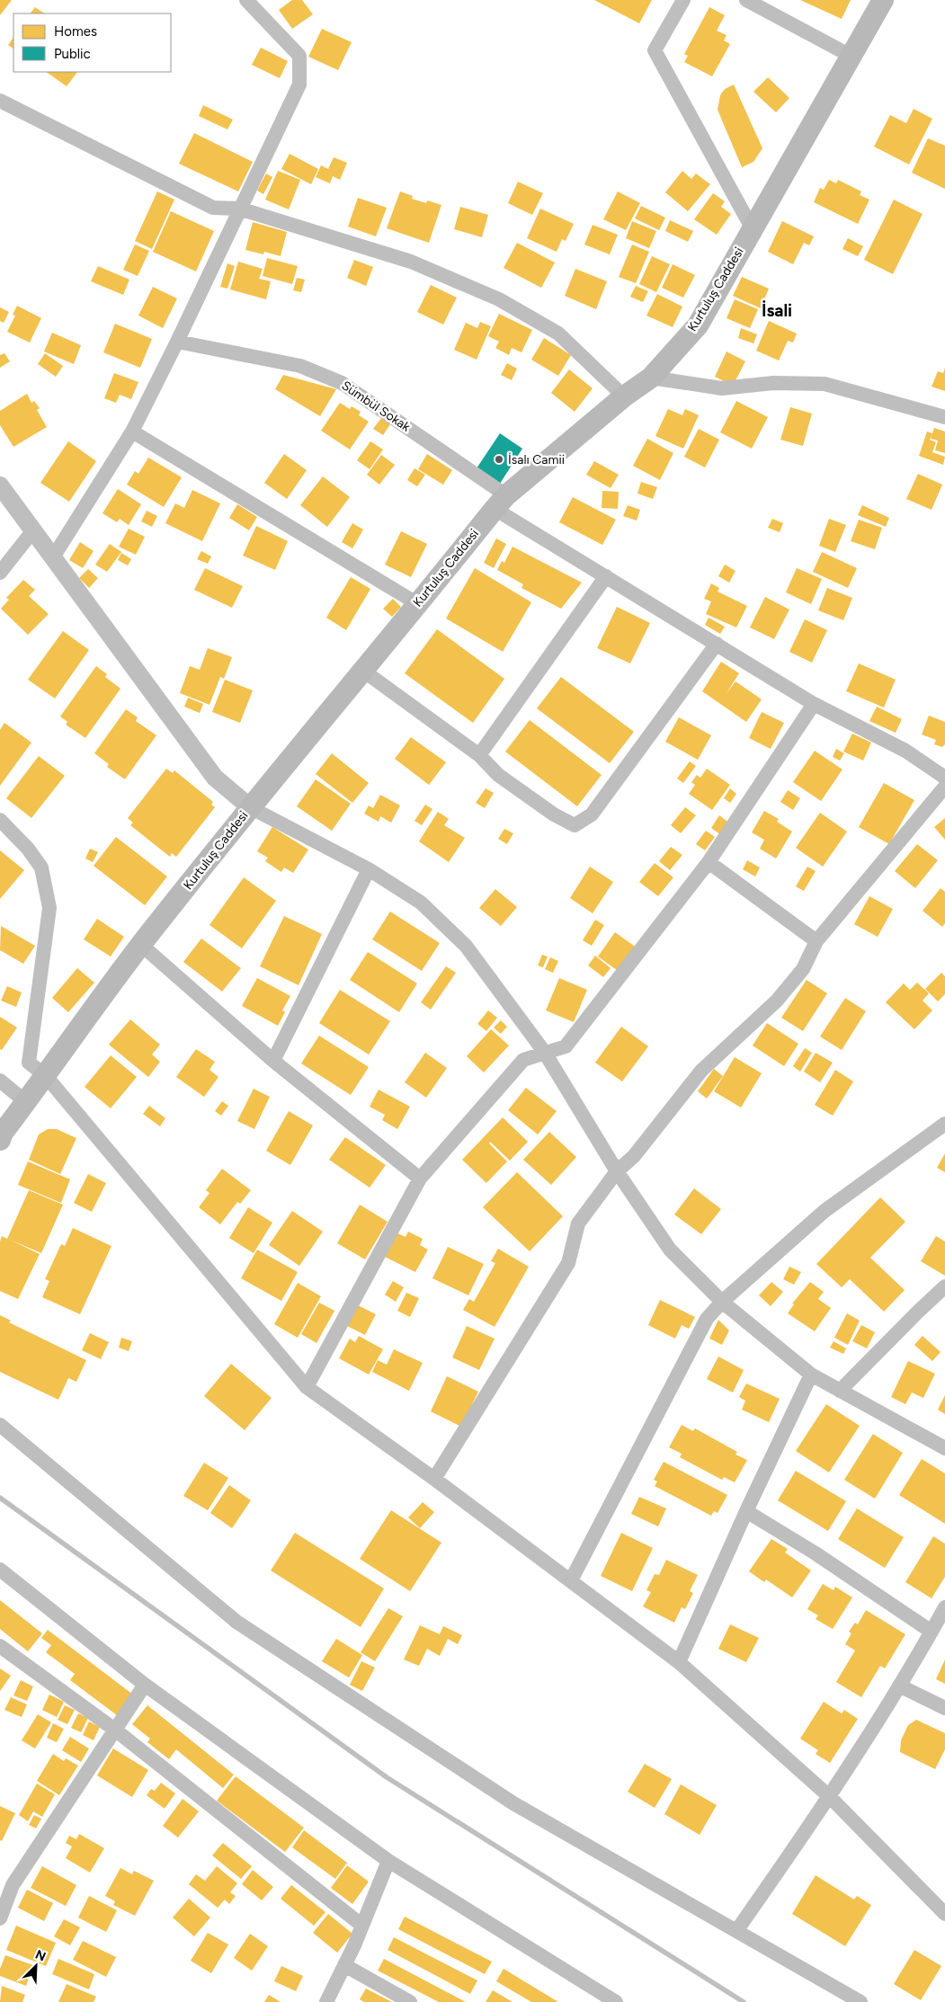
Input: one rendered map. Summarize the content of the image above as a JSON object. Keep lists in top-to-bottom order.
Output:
{
  "streets": {
    "main road": ["Kurtuluş Caddesi"],
    "street": ["Sümbül Sokak"]
  },
  "crossings": [
    ["Kurtuluş Caddesi", "Sümbül Sokak"]
  ],
  "districts": ["İsali"],
  "places": ["İsalı Camii"],
  "legend": ["Homes", "Public"],
  "north": "top right"
}
